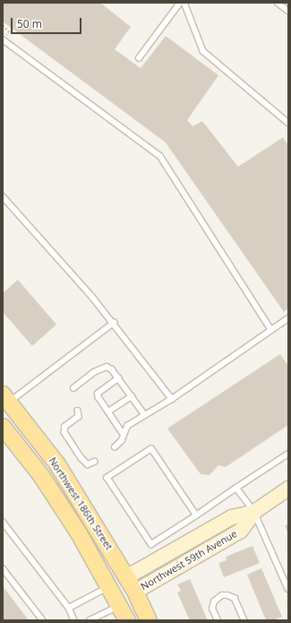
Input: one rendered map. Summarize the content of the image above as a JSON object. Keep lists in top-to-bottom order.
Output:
{
  "streets": {
    "main road": ["Northwest 186th Street"],
    "street": ["Northwest 59th Avenue"]
  },
  "crossings": [
    ["Northwest 186th Street", "Northwest 59th Avenue"]
  ],
  "scale_bar": "50 m"
}
